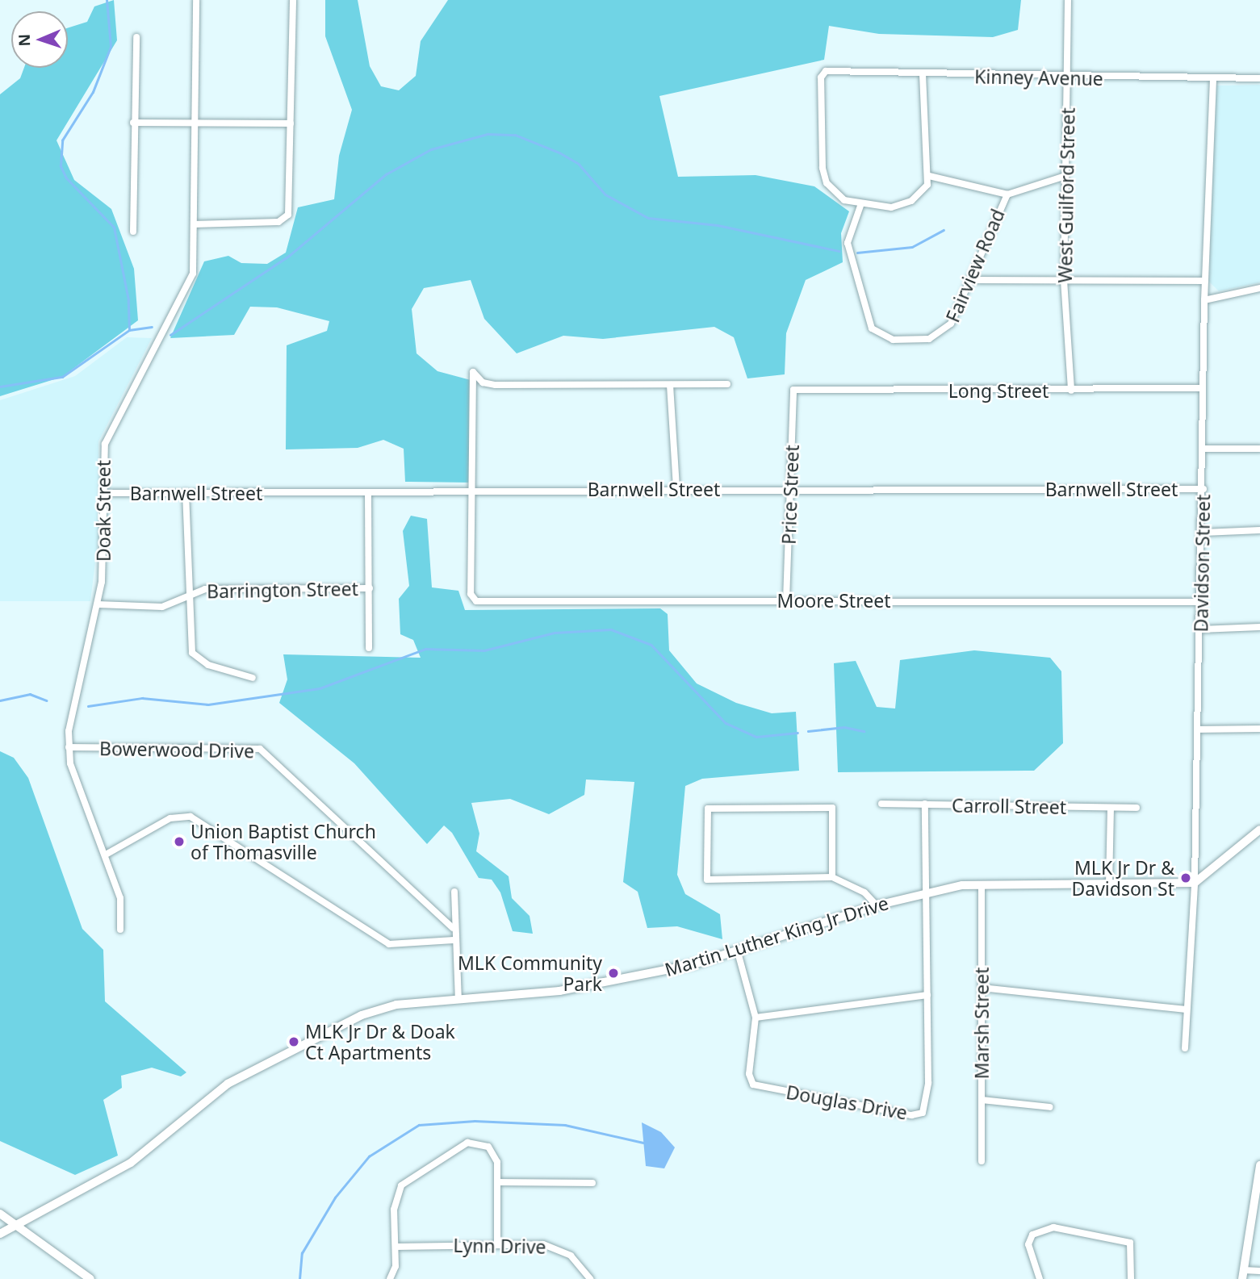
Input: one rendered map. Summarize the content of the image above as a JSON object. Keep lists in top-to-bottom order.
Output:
{
  "streets": {
    "street": [
      "Kinney Avenue",
      "West Guilford Street",
      "Fairview Road",
      "Long Street",
      "Barnwell Street",
      "Price Street",
      "Doak Street",
      "Davidson Street",
      "Barrington Street",
      "Moore Street",
      "Bowerwood Drive",
      "Carroll Street",
      "Martin Luther King Jr Drive",
      "Marsh Street",
      "Douglas Drive",
      "Lynn Drive"
    ]
  },
  "crossings": [
    ["Kinney Avenue", "West Guilford Street"],
    ["Kinney Avenue", "Fairview Road"],
    ["Kinney Avenue", "Davidson Street"],
    ["West Guilford Street", "Long Street"],
    ["Long Street", "Price Street"],
    ["Long Street", "Davidson Street"],
    ["Barnwell Street", "Price Street"],
    ["Barnwell Street", "Doak Street"],
    ["Barnwell Street", "Davidson Street"],
    ["Barnwell Street", "Moore Street"],
    ["Price Street", "Moore Street"],
    ["Doak Street", "Barrington Street"],
    ["Doak Street", "Bowerwood Drive"],
    ["Davidson Street", "Moore Street"],
    ["Davidson Street", "Martin Luther King Jr Drive"],
    ["Carroll Street", "Douglas Drive"],
    ["Martin Luther King Jr Drive", "Marsh Street"],
    ["Martin Luther King Jr Drive", "Douglas Drive"]
  ],
  "places": [
    "Union Baptist Church of Thomasville",
    "MLK Jr Dr & Davidson St",
    "MLK Community Park",
    "MLK Jr Dr & Doak Ct Apartments"
  ],
  "north": "left"
}
